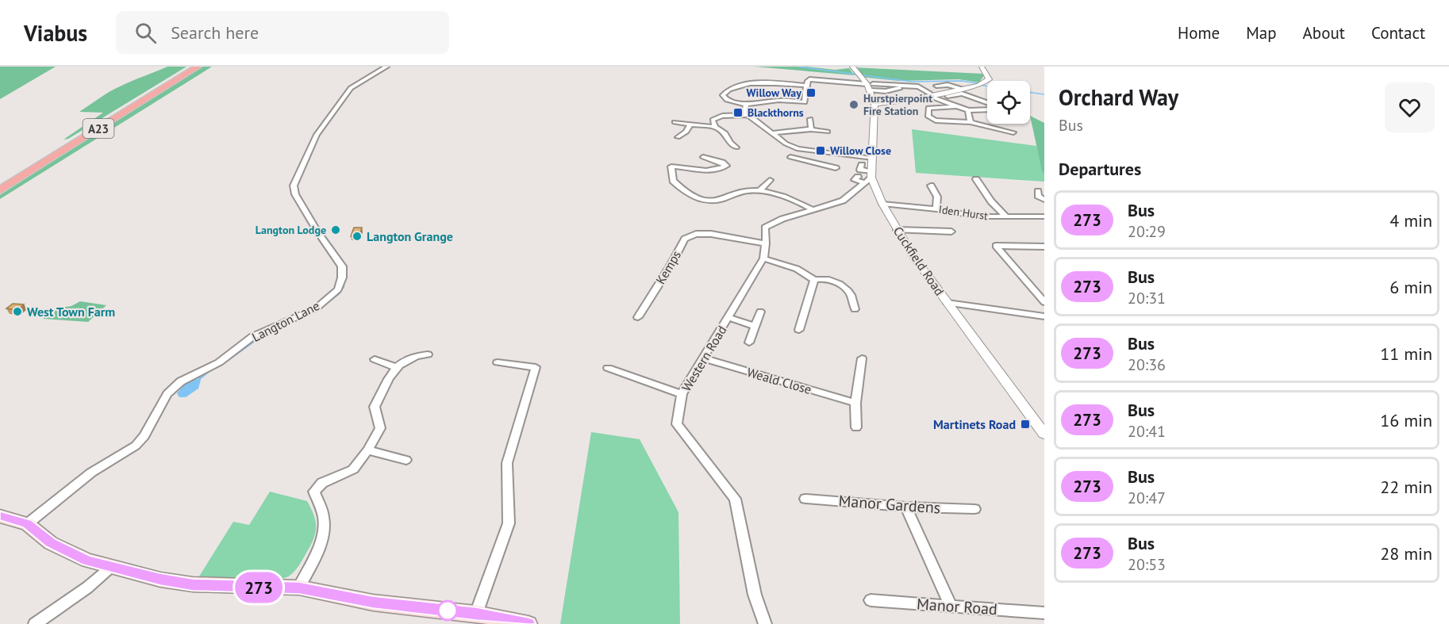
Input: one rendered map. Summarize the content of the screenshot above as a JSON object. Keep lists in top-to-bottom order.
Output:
{
  "streets": {
    "highway": ["A23"],
    "street": [
      "Iden Hurst",
      "Cuckfield Road",
      "Kemps",
      "Langton Lane",
      "Western Road",
      "Weald Close",
      "Manor Gardens",
      "Manor Road"
    ]
  },
  "crossings": [
    ["Iden Hurst", "Cuckfield Road"],
    ["Cuckfield Road", "Western Road"],
    ["Kemps", "Western Road"],
    ["Western Road", "Weald Close"]
  ],
  "places": {
    "transit": [
      "Willow Way",
      "Blackthorns",
      "Willow Close",
      "Martinets Road"
    ],
    "other": [
      "Hurstpierpoint Fire Station",
      "Langton Lodge",
      "Langton Grange",
      "West Town Farm"
    ]
  },
  "lines": ["bus line 273"],
  "page": {
    "header": "Viabus",
    "search": "Search here",
    "nav": [
      "Home",
      "Map",
      "About",
      "Contact"
    ],
    "on_map": "273",
    "heading": [
      ["Orchard Way", "Bus"],
      "Departures"
    ],
    "list": [
      {
        "mark": "273",
        "name": "Bus",
        "note": "20:29",
        "value": "4 min"
      },
      {
        "mark": "273",
        "name": "Bus",
        "note": "20:31",
        "value": "6 min"
      },
      {
        "mark": "273",
        "name": "Bus",
        "note": "20:36",
        "value": "11 min"
      },
      {
        "mark": "273",
        "name": "Bus",
        "note": "20:41",
        "value": "16 min"
      },
      {
        "mark": "273",
        "name": "Bus",
        "note": "20:47",
        "value": "22 min"
      },
      {
        "mark": "273",
        "name": "Bus",
        "note": "20:53",
        "value": "28 min"
      }
    ]
  }
}
